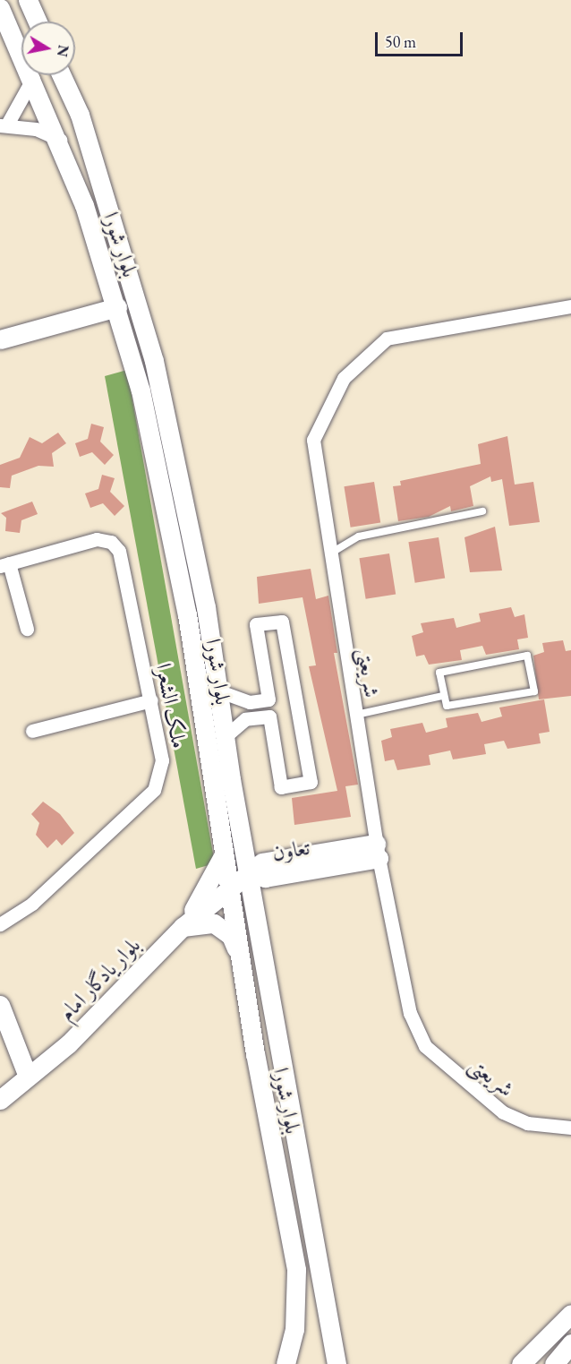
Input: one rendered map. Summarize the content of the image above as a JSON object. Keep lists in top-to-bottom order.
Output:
{
  "streets": {
    "main road": ["بلوار شورا", "تعاون", "بلوار یادگار امام"],
    "street": ["شریعتی", "ملک الشعرا"]
  },
  "crossings": [
    ["بلوار شورا", "تعاون"],
    ["بلوار شورا", "بلوار یادگار امام"],
    ["شریعتی", "تعاون"],
    ["تعاون", "بلوار یادگار امام"]
  ],
  "scale_bar": "50 m",
  "north": "right"
}
